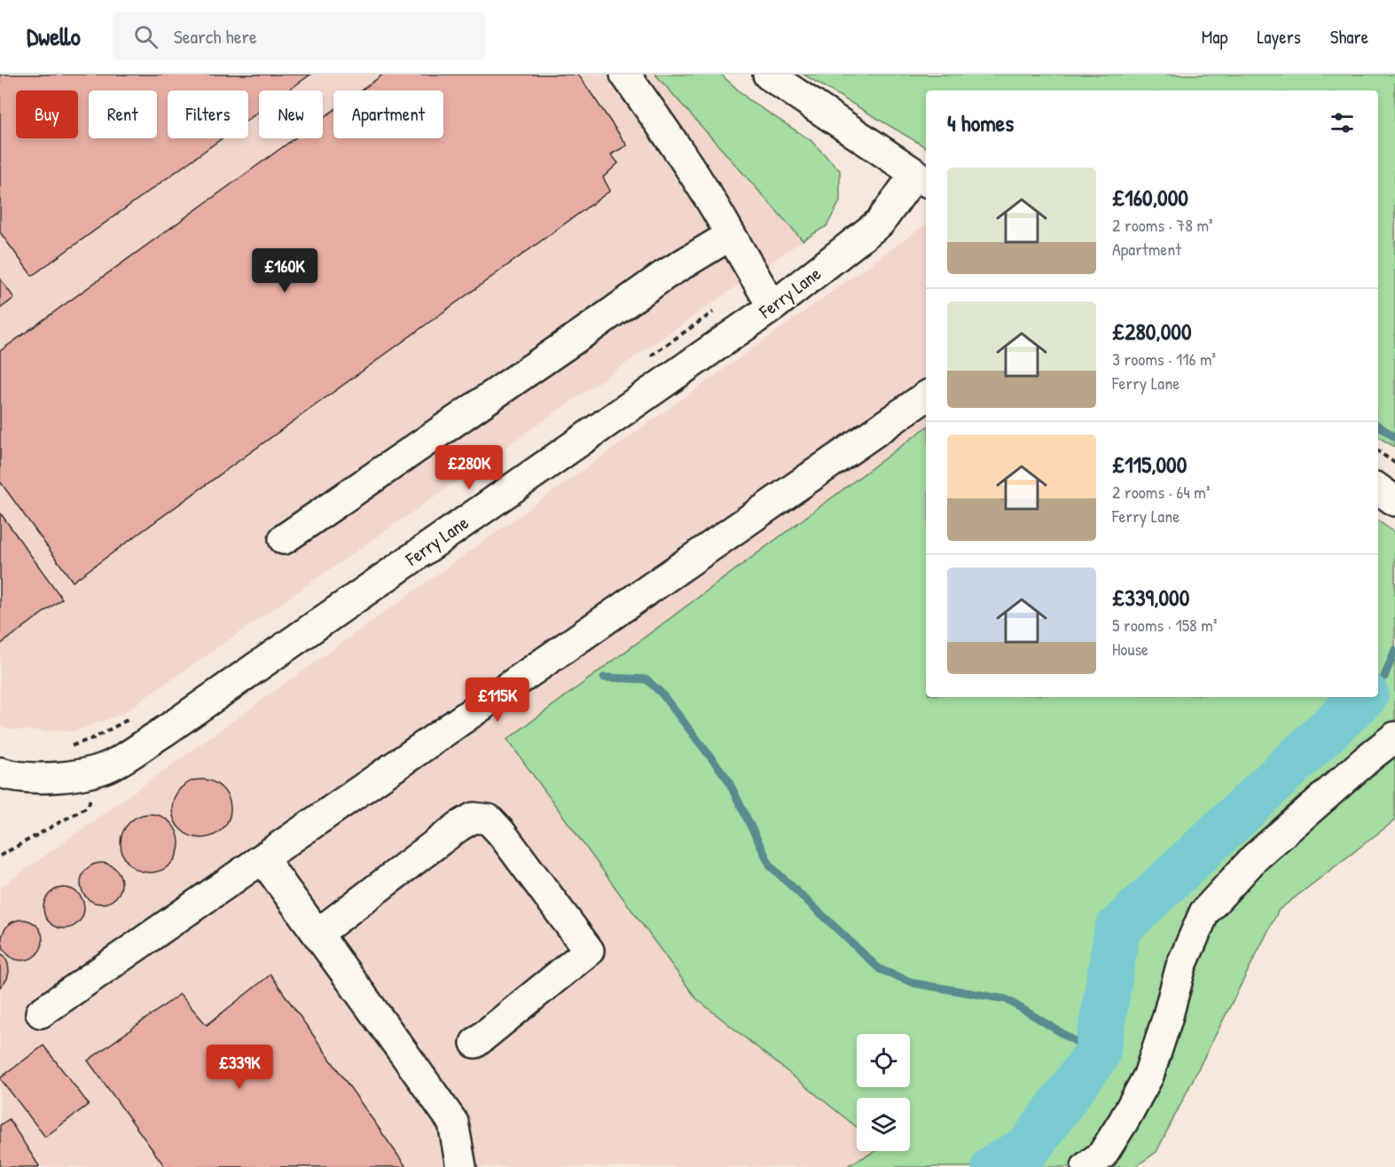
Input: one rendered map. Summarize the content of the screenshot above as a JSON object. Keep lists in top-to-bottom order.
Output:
{
  "streets": {
    "street": ["Ferry Lane"]
  },
  "page": {
    "header": "Dwello",
    "search": "Search here",
    "nav": ["Map", "Layers", "Share"],
    "chip": [
      "Buy",
      "Rent",
      "Filters",
      "New",
      "Apartment"
    ],
    "heading": "4 homes",
    "list": [
      {
        "name": "£160,000",
        "note": "2 rooms · 78 m² · Apartment"
      },
      {
        "name": "£280,000",
        "note": "3 rooms · 116 m² · Ferry Lane"
      },
      {
        "name": "£115,000",
        "note": "2 rooms · 64 m² · Ferry Lane"
      },
      {
        "name": "£339,000",
        "note": "5 rooms · 158 m² · House"
      }
    ],
    "price": [
      "£160K",
      "£280K",
      "£115K",
      "£339K"
    ]
  }
}
